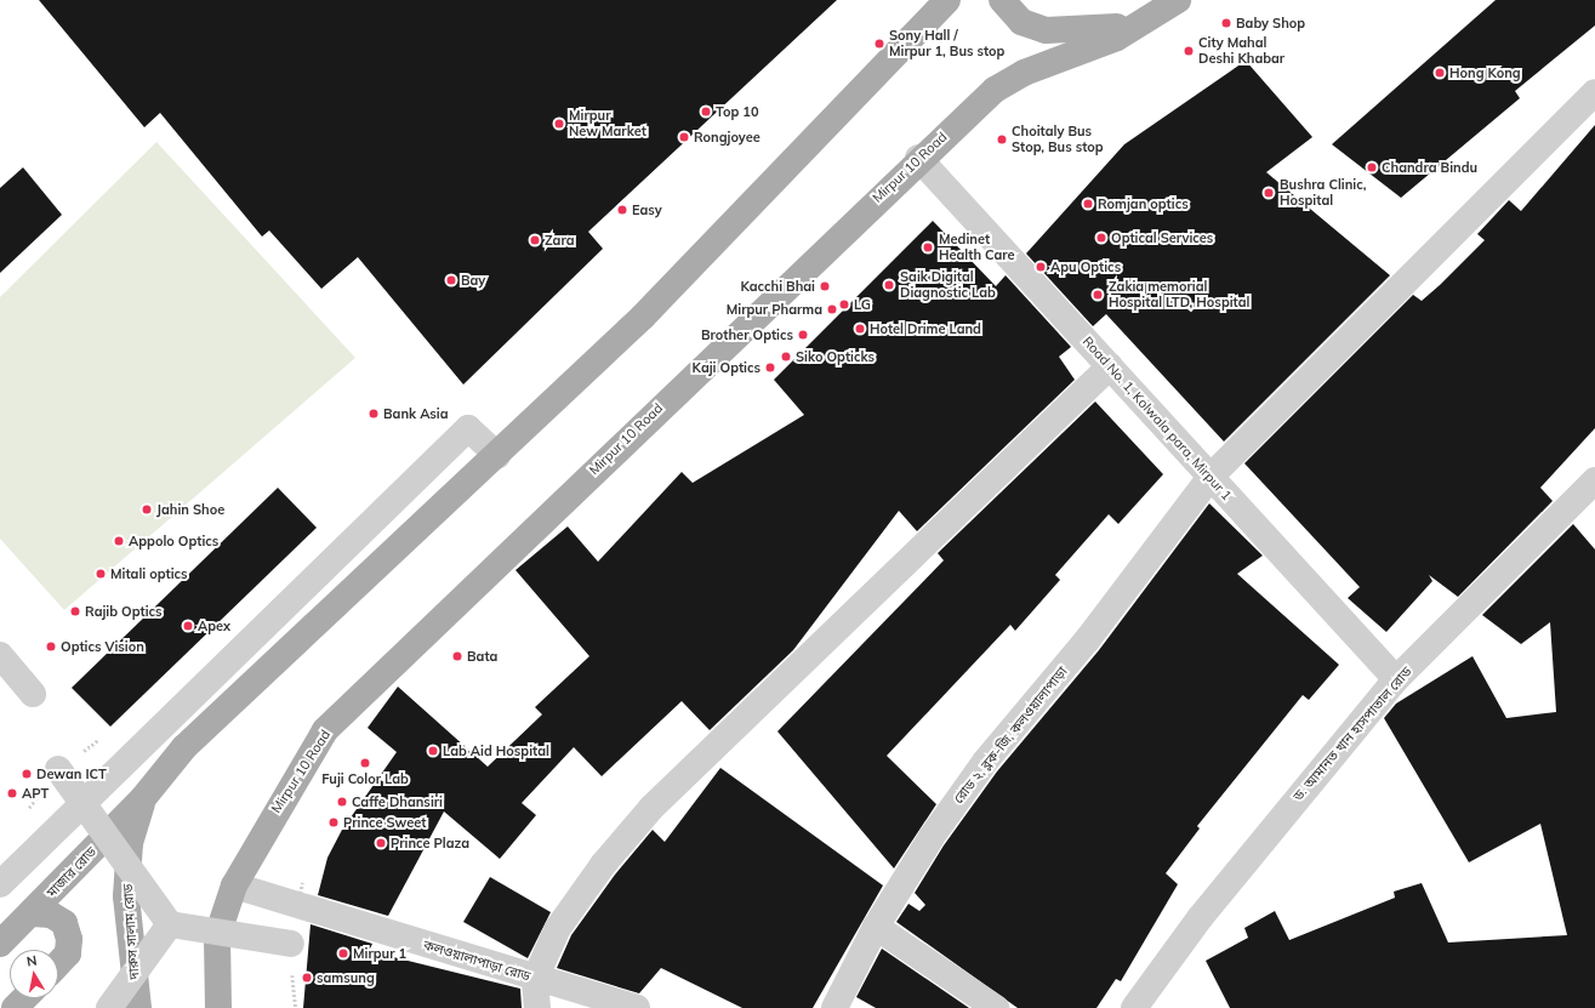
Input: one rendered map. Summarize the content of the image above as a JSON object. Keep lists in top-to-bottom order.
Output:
{
  "streets": {
    "main road": ["Mirpur 10 Road", "মাজার রোড", "দারুস সালাম রোড"],
    "street": [
      "Road No. 1, Kolwala para, Mirpur 1",
      "ড. আমানত খান হাসপাতাল রোড",
      "রোড ২, ব্লক-জি, কলওয়ালাপাড়া",
      "কলওয়ালাপাড়া রোড"
    ]
  },
  "crossings": [
    ["Mirpur 10 Road", "Road No. 1, Kolwala para, Mirpur 1"],
    ["Mirpur 10 Road", "কলওয়ালাপাড়া রোড"],
    ["Road No. 1, Kolwala para, Mirpur 1", "ড. আমানত খান হাসপাতাল রোড"],
    ["Road No. 1, Kolwala para, Mirpur 1", "রোড ২, ব্লক-জি, কলওয়ালাপাড়া"],
    ["মাজার রোড", "দারুস সালাম রোড"]
  ],
  "places": [
    "Baby Shop",
    "Sony Hall / Mirpur 1, Bus stop",
    "City Mahal Deshi Khabar",
    "Hong Kong",
    "Top 10",
    "Mirpur New Market",
    "Rongjoyee",
    "Choitaly Bus Stop, Bus stop",
    "Chandra Bindu",
    "Bushra Clinic, Hospital",
    "Romjan optics",
    "Easy",
    "Optical Services",
    "Zara",
    "Medinet Health Care",
    "Apu Optics",
    "Bay",
    "Saik Digital Diagnostic Lab",
    "Kacchi Bhai",
    "Zakia memorial Hospital LTD, Hospital",
    "LG",
    "Mirpur Pharma",
    "Hotel Drime Land",
    "Brother Optics",
    "Siko Opticks",
    "Kaji Optics",
    "Bank Asia",
    "Jahin Shoe",
    "Appolo Optics",
    "Mitali optics",
    "Rajib Optics",
    "Apex",
    "Optics Vision",
    "Bata",
    "Lab Aid Hospital",
    "Fuji Color Lab",
    "Dewan ICT",
    "APT",
    "Caffe Dhansiri",
    "Prince Sweet",
    "Prince Plaza",
    "Mirpur 1",
    "samsung"
  ],
  "north": "top"
}
